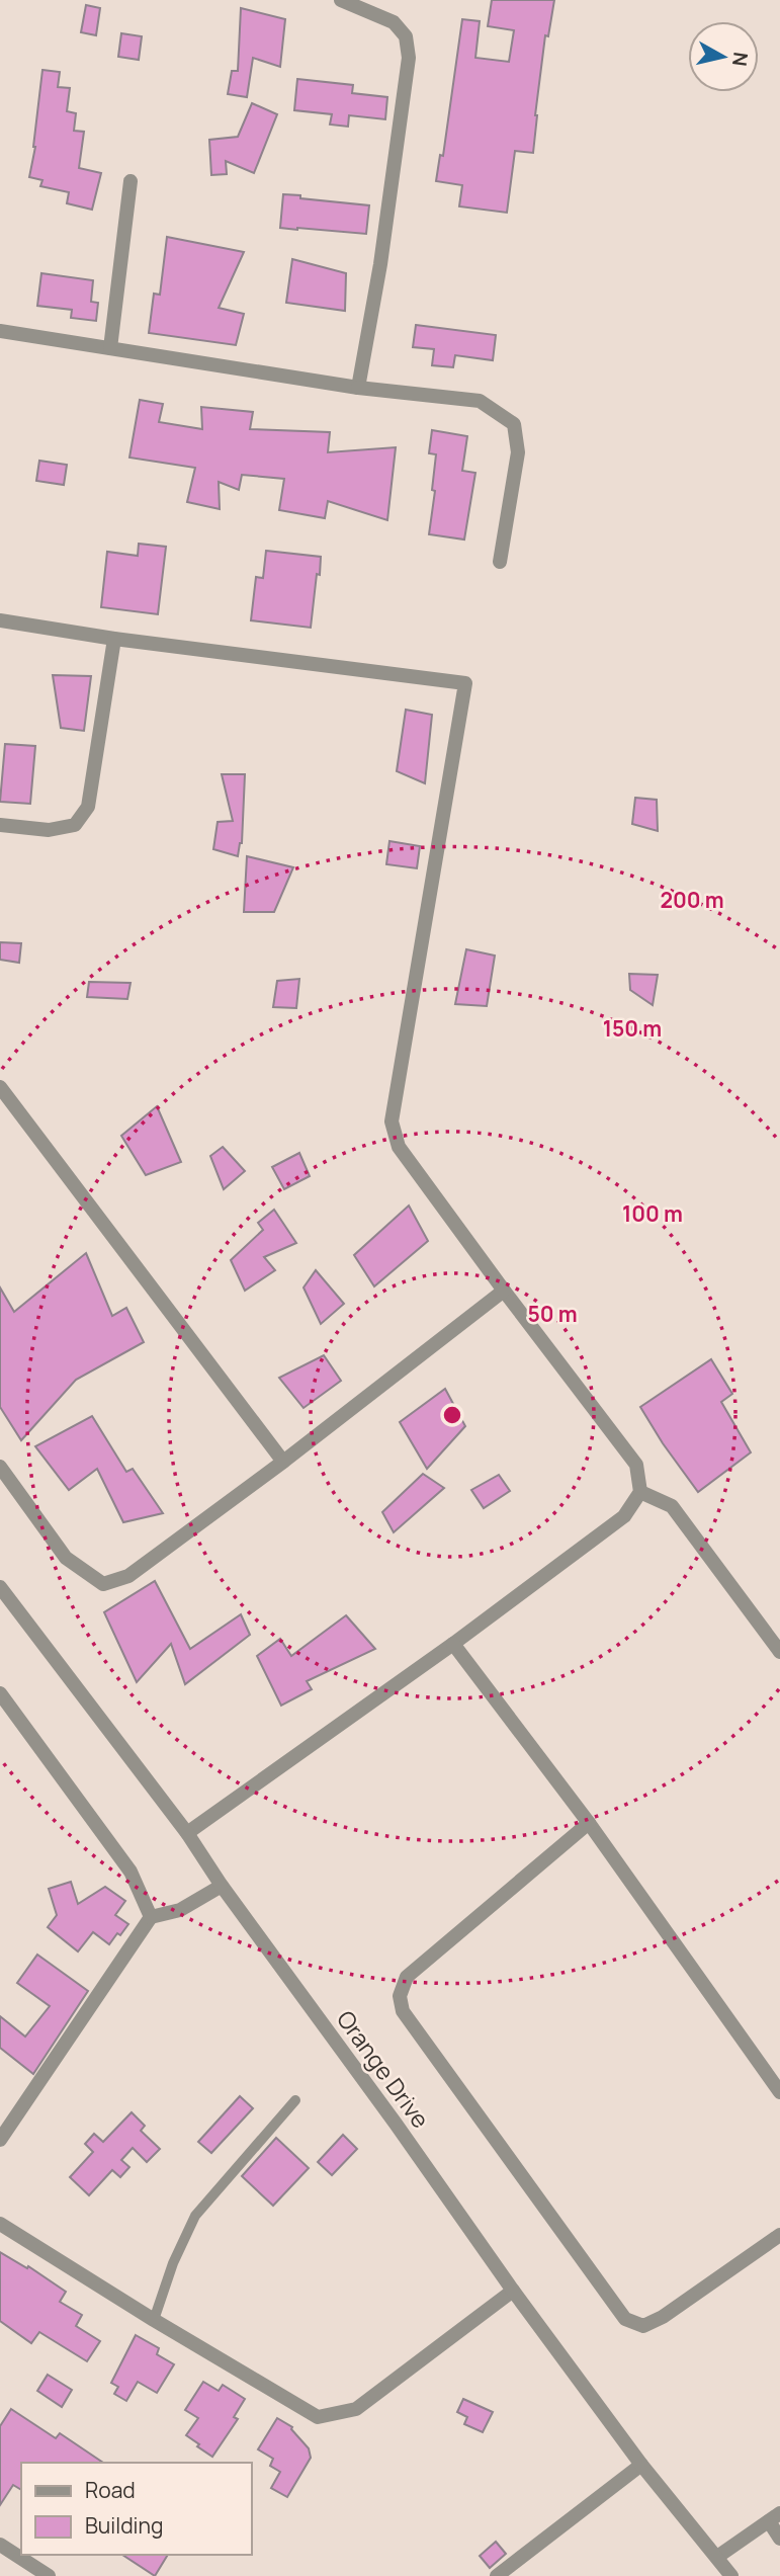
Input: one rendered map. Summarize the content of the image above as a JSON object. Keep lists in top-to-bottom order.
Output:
{
  "streets": {
    "street": ["Orange Drive"]
  },
  "legend": ["Road", "Building"],
  "north": "right",
  "rings": [
    "200 m",
    "150 m",
    "100 m",
    "50 m"
  ]
}
